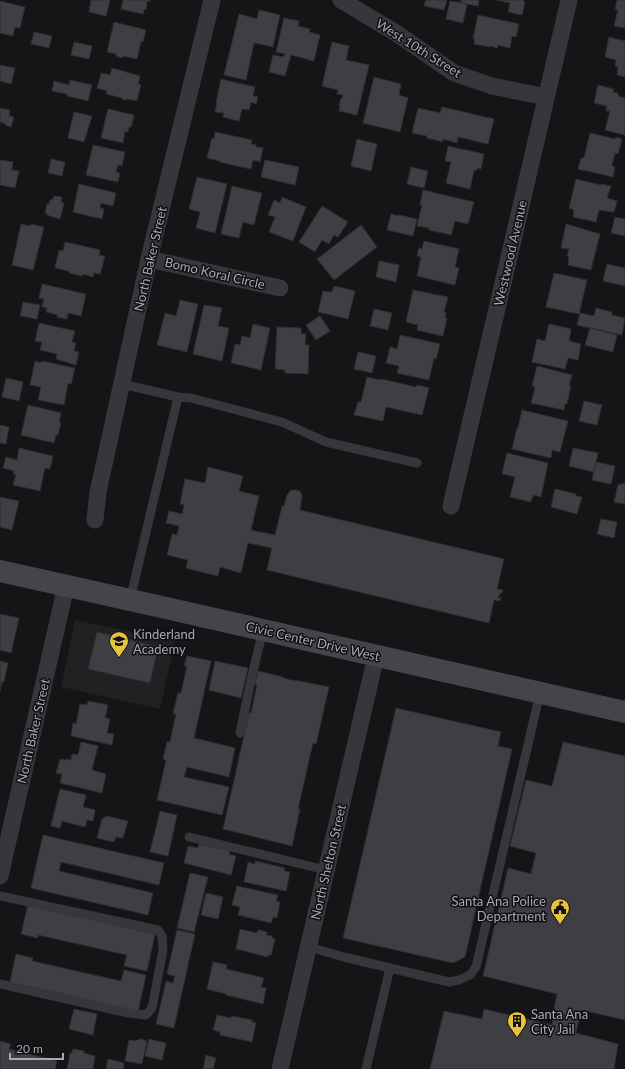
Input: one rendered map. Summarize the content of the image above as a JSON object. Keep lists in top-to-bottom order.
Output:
{
  "streets": {
    "main road": ["Civic Center Drive West"],
    "street": [
      "West 10th Street",
      "Westwood Avenue",
      "North Baker Street",
      "Bomo Koral Circle",
      "North Shelton Street"
    ]
  },
  "crossings": [
    ["West 10th Street", "Westwood Avenue"],
    ["North Baker Street", "Bomo Koral Circle"],
    ["North Baker Street", "Civic Center Drive West"],
    ["Civic Center Drive West", "North Shelton Street"]
  ],
  "places": {
    "school or university": ["Kinderland Academy"],
    "public building": ["Santa Ana Police Department"],
    "building": ["Santa Ana City Jail"]
  },
  "scale_bar": "20 m"
}
